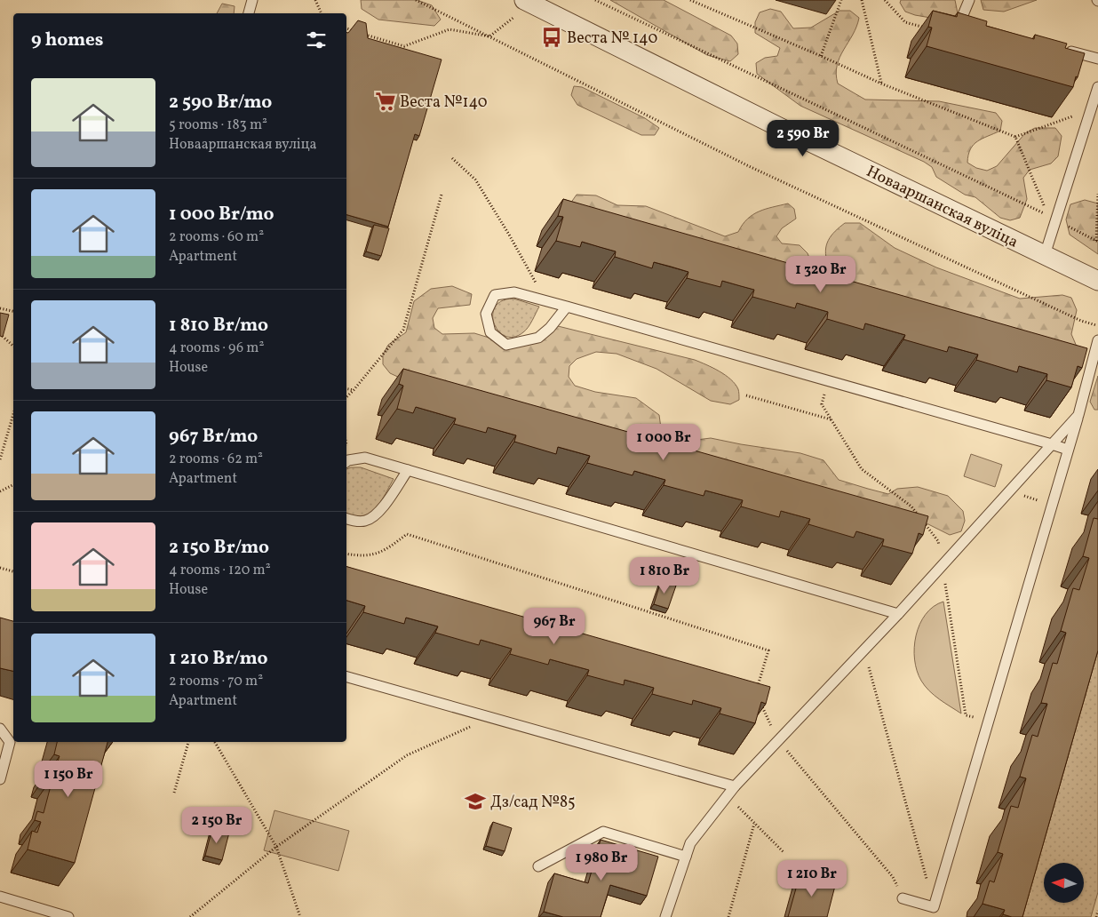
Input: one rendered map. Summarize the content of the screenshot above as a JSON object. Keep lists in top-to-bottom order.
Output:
{
  "streets": {
    "street": ["Новааршанская вуліца"]
  },
  "places": {
    "bus stop": ["Веста № 140"],
    "supermarket": ["Веста №140"],
    "school or university": ["Дз/сад №85"]
  },
  "north": "left",
  "page": {
    "heading": "9 homes",
    "list": [
      {
        "name": "2 590 Br/mo",
        "note": "5 rooms · 183 m² · Новааршанская вуліца"
      },
      {
        "name": "1 000 Br/mo",
        "note": "2 rooms · 60 m² · Apartment"
      },
      {
        "name": "1 810 Br/mo",
        "note": "4 rooms · 96 m² · House"
      },
      {
        "name": "967 Br/mo",
        "note": "2 rooms · 62 m² · Apartment"
      },
      {
        "name": "2 150 Br/mo",
        "note": "4 rooms · 120 m² · House"
      },
      {
        "name": "1 210 Br/mo",
        "note": "2 rooms · 70 m² · Apartment"
      }
    ],
    "price": [
      "2 590 Br",
      "1 320 Br",
      "1 000 Br",
      "1 810 Br",
      "967 Br",
      "1 150 Br",
      "2 150 Br",
      "1 980 Br",
      "1 210 Br"
    ]
  }
}
